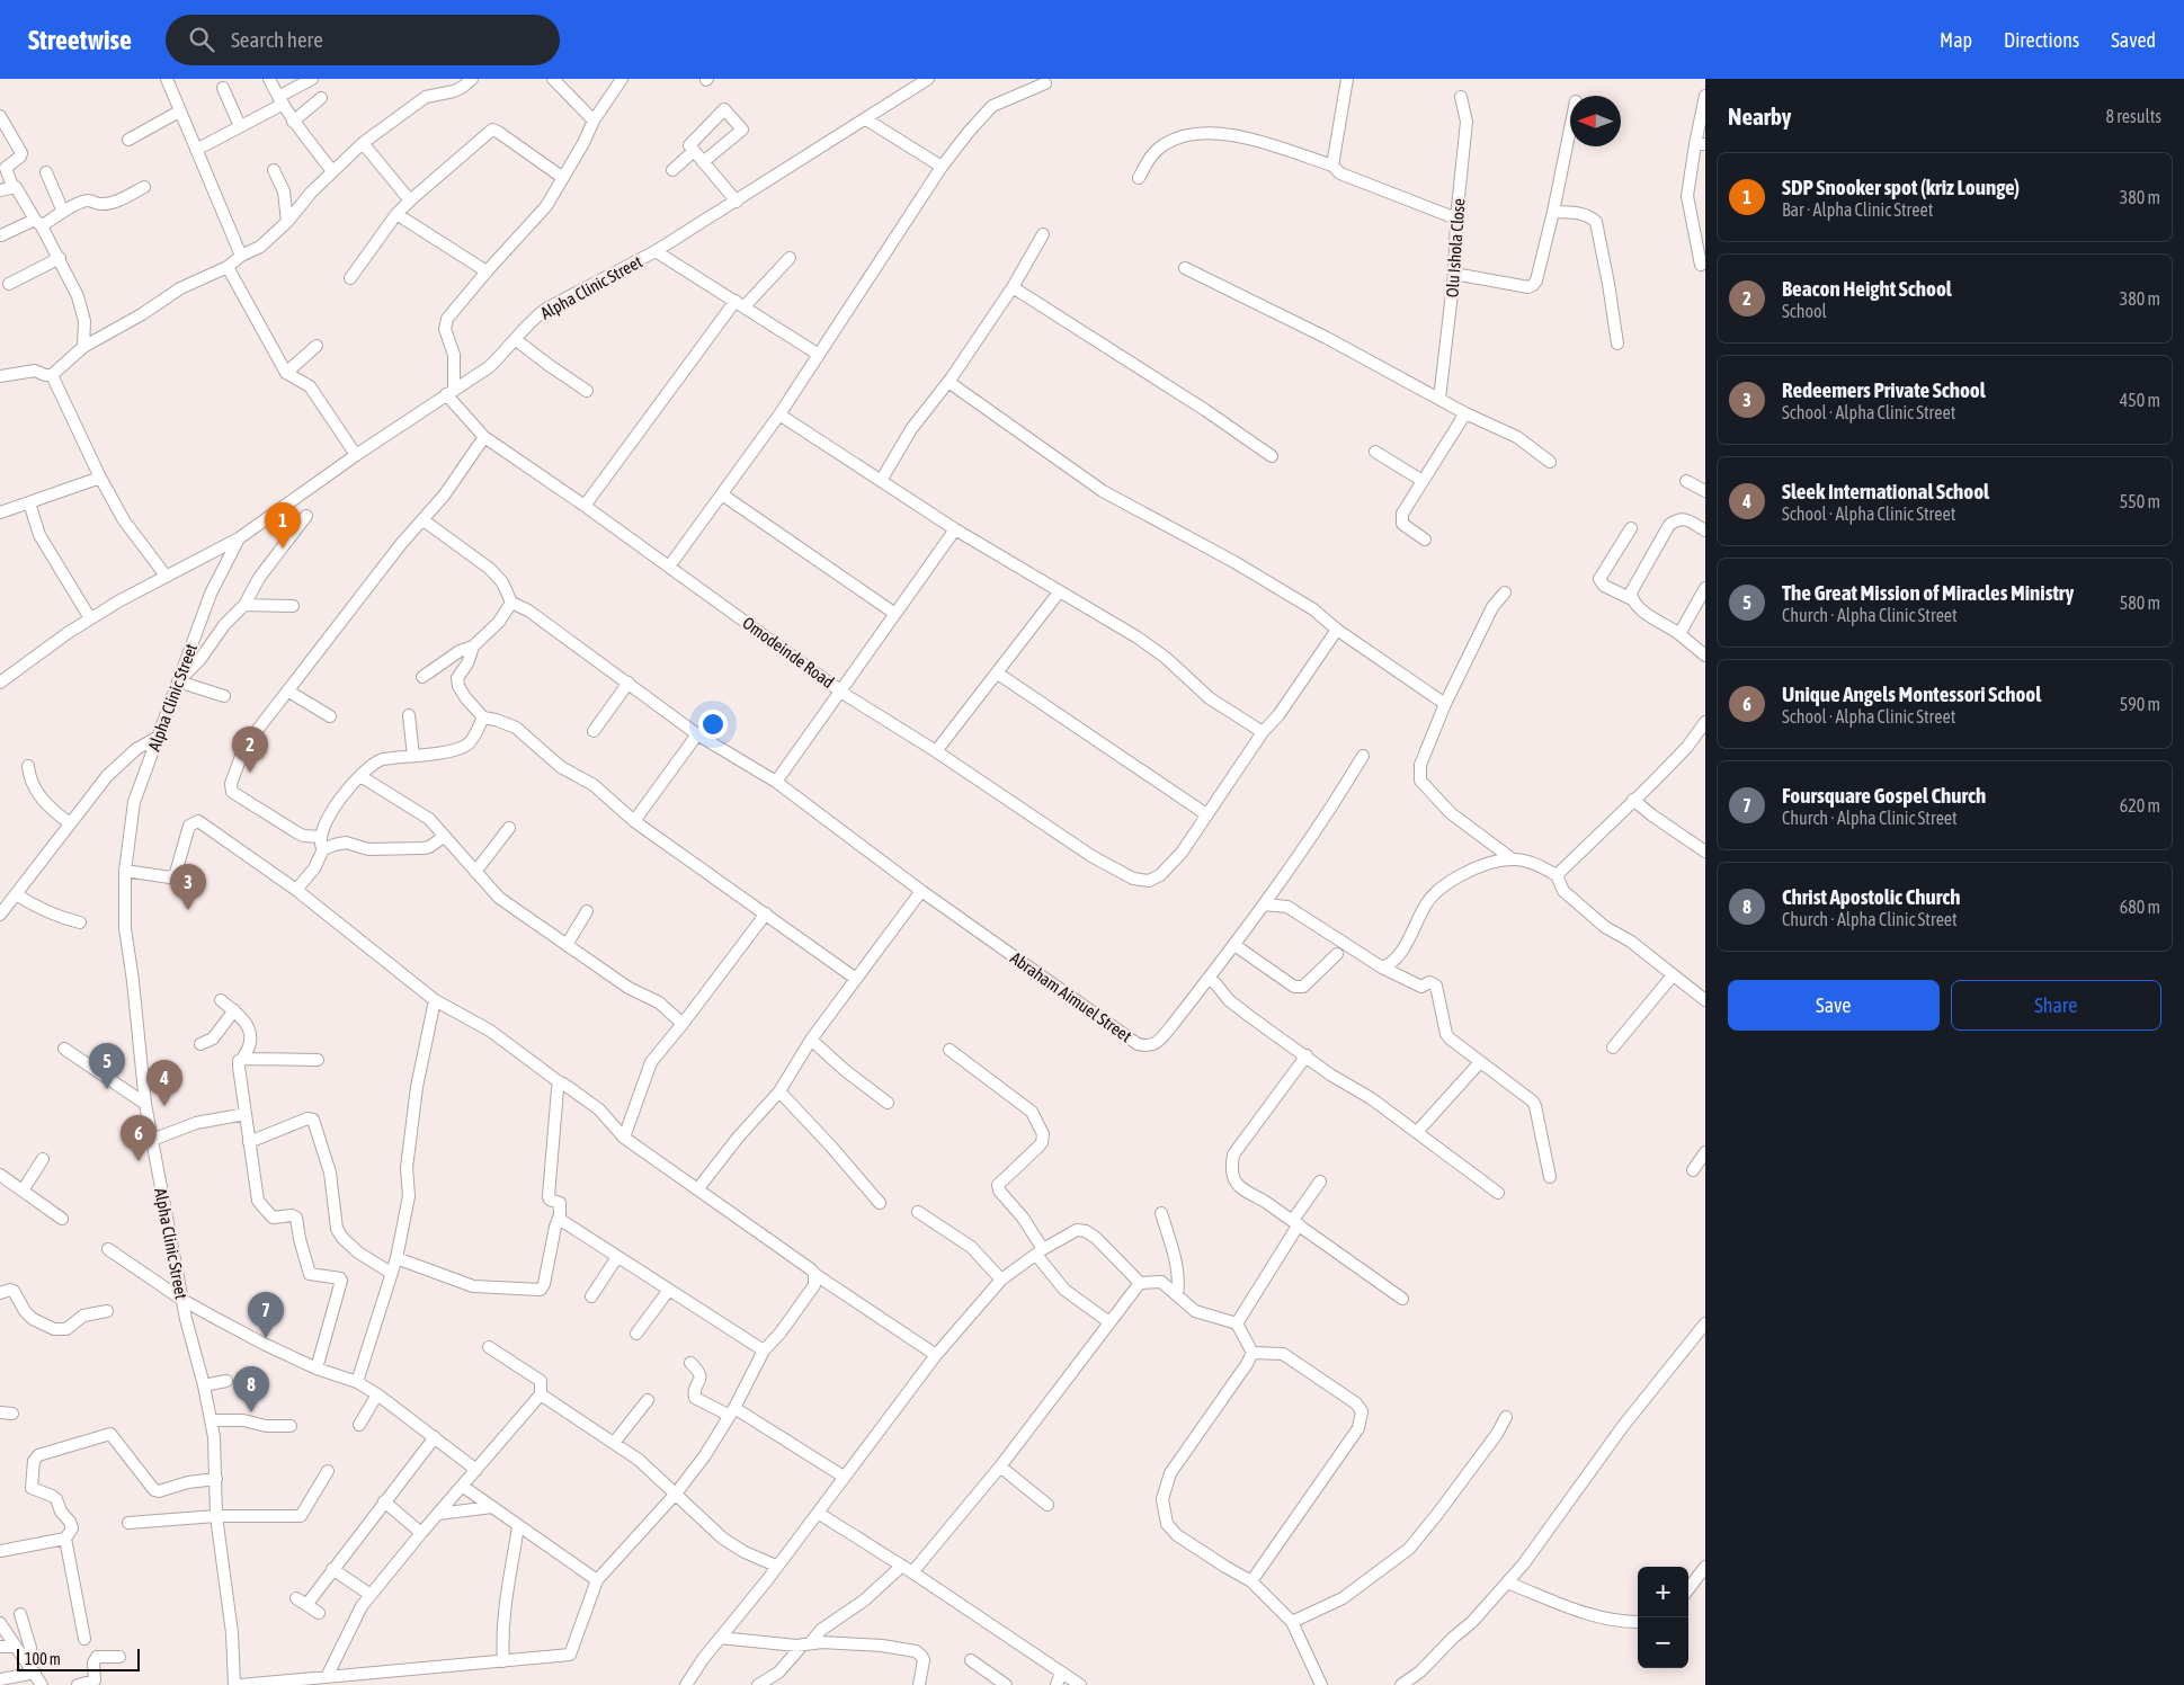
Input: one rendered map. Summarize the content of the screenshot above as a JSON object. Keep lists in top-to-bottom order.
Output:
{
  "streets": {
    "street": [
      "Olu Ishola Close",
      "Alpha Clinic Street",
      "Omodeinde Road",
      "Abraham Aimuel Street"
    ]
  },
  "crossings": [
    ["Alpha Clinic Street", "Omodeinde Road"]
  ],
  "scale_bar": "100 m",
  "north": "left",
  "page": {
    "header": "Streetwise",
    "search": "Search here",
    "nav": ["Map", "Directions", "Saved"],
    "heading": ["Nearby", "8 results"],
    "list": [
      {
        "mark": "1",
        "name": "SDP Snooker spot (kriz Lounge)",
        "note": "Bar · Alpha Clinic Street",
        "value": "380 m"
      },
      {
        "mark": "2",
        "name": "Beacon Height School",
        "note": "School",
        "value": "380 m"
      },
      {
        "mark": "3",
        "name": "Redeemers Private School",
        "note": "School · Alpha Clinic Street",
        "value": "450 m"
      },
      {
        "mark": "4",
        "name": "Sleek International School",
        "note": "School · Alpha Clinic Street",
        "value": "550 m"
      },
      {
        "mark": "5",
        "name": "The Great Mission of Miracles Ministry",
        "note": "Church · Alpha Clinic Street",
        "value": "580 m"
      },
      {
        "mark": "6",
        "name": "Unique Angels Montessori School",
        "note": "School · Alpha Clinic Street",
        "value": "590 m"
      },
      {
        "mark": "7",
        "name": "Foursquare Gospel Church",
        "note": "Church · Alpha Clinic Street",
        "value": "620 m"
      },
      {
        "mark": "8",
        "name": "Christ Apostolic Church",
        "note": "Church · Alpha Clinic Street",
        "value": "680 m"
      }
    ],
    "pins": [
      "1",
      "2",
      "3",
      "5",
      "4",
      "6",
      "7",
      "8"
    ],
    "buttons": ["Save", "Share"],
    "map_buttons": ["+", "−"],
    "scale": "100 m"
  }
}
